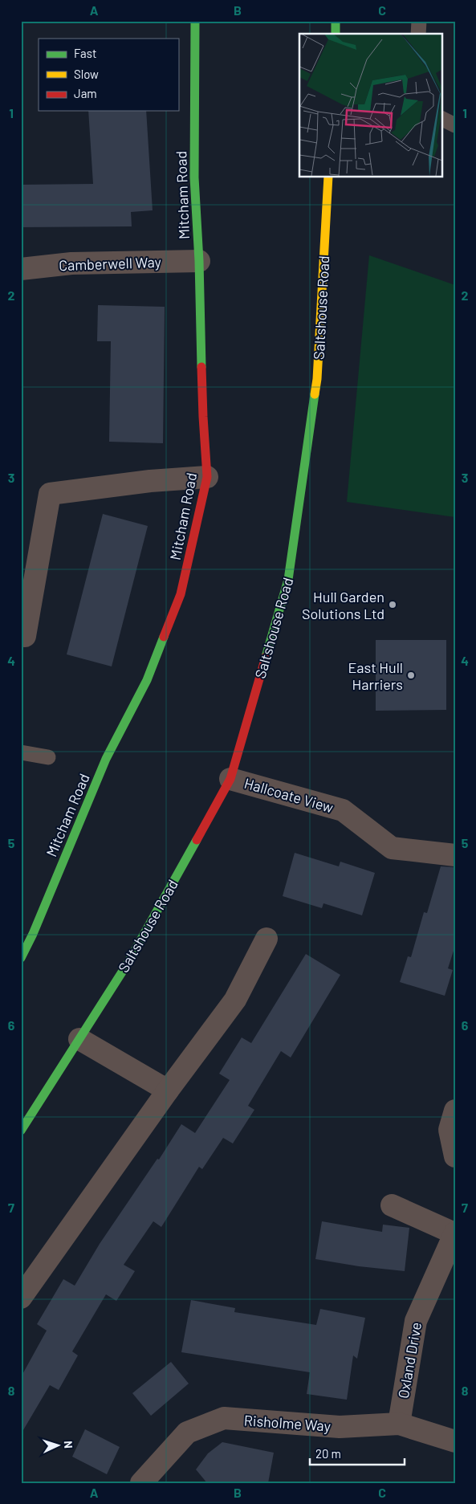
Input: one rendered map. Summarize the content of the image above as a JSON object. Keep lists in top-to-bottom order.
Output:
{
  "streets": {
    "main road": ["Mitcham Road", "Saltshouse Road"],
    "street": [
      "Camberwell Way",
      "Hallcoate View",
      "Oxland Drive",
      "Risholme Way"
    ]
  },
  "crossings": [
    ["Mitcham Road", "Camberwell Way"],
    ["Saltshouse Road", "Hallcoate View"],
    ["Oxland Drive", "Risholme Way"]
  ],
  "places": ["Hull Garden Solutions Ltd", "East Hull Harriers"],
  "legend": ["Fast", "Slow", "Jam"],
  "scale_bar": "20 m",
  "north": "right",
  "grid": {
    "columns": ["A", "B", "C"],
    "rows": [
      "1",
      "2",
      "3",
      "4",
      "5",
      "6",
      "7",
      "8"
    ]
  }
}
